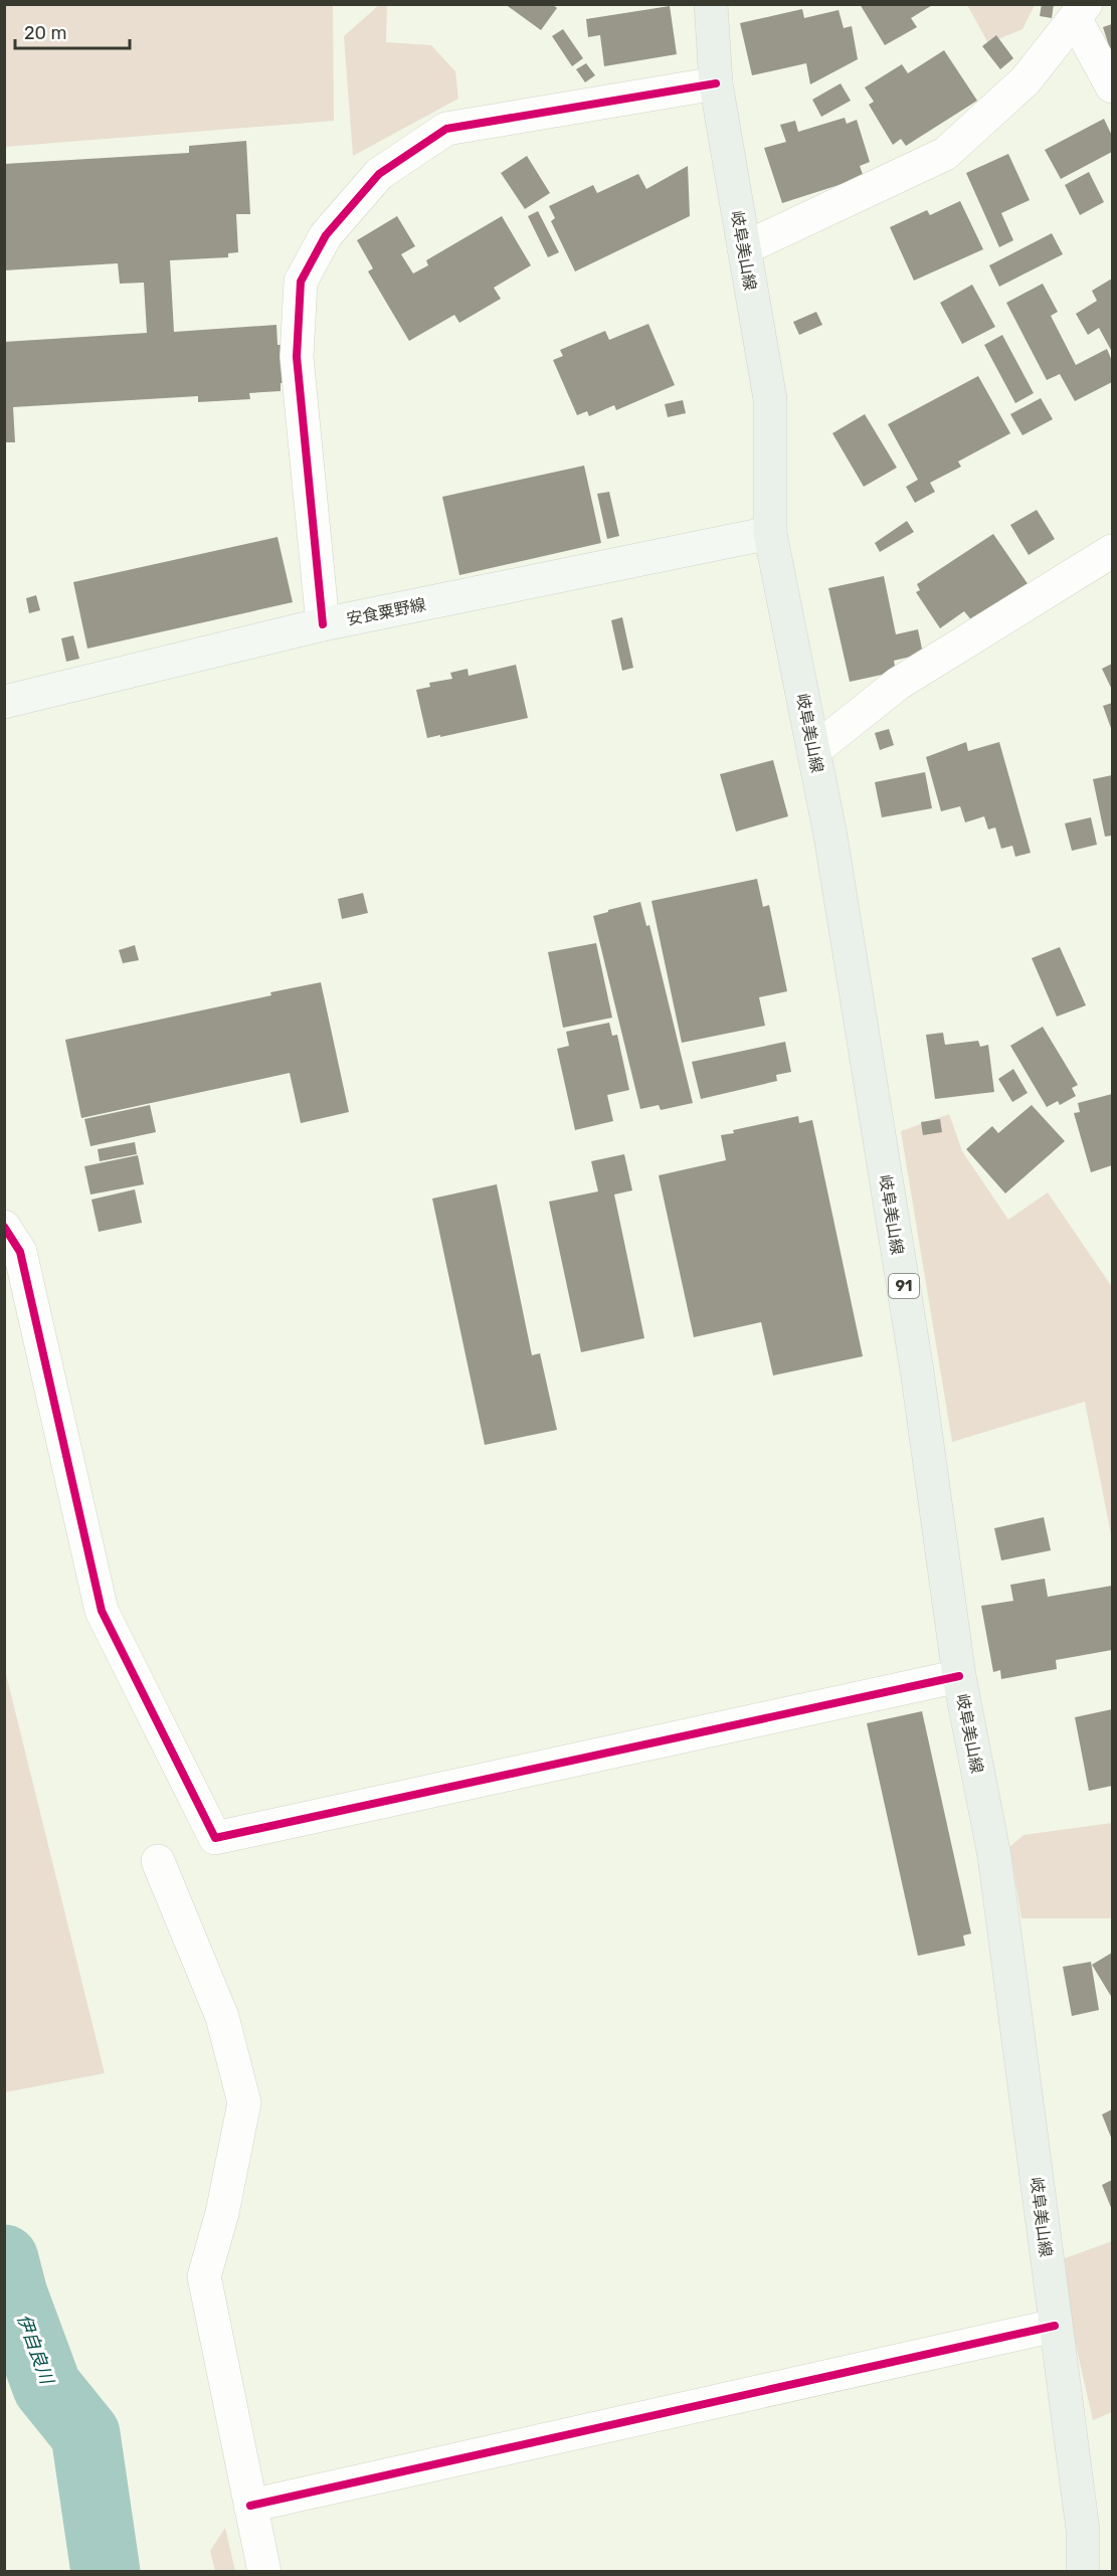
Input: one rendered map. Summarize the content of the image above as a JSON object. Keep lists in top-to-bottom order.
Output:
{
  "streets": {
    "main road": ["岐阜美山線", "安食粟野線", "91"]
  },
  "crossings": [
    ["岐阜美山線", "安食粟野線"]
  ],
  "water": ["伊自良川"],
  "scale_bar": "20 m"
}
